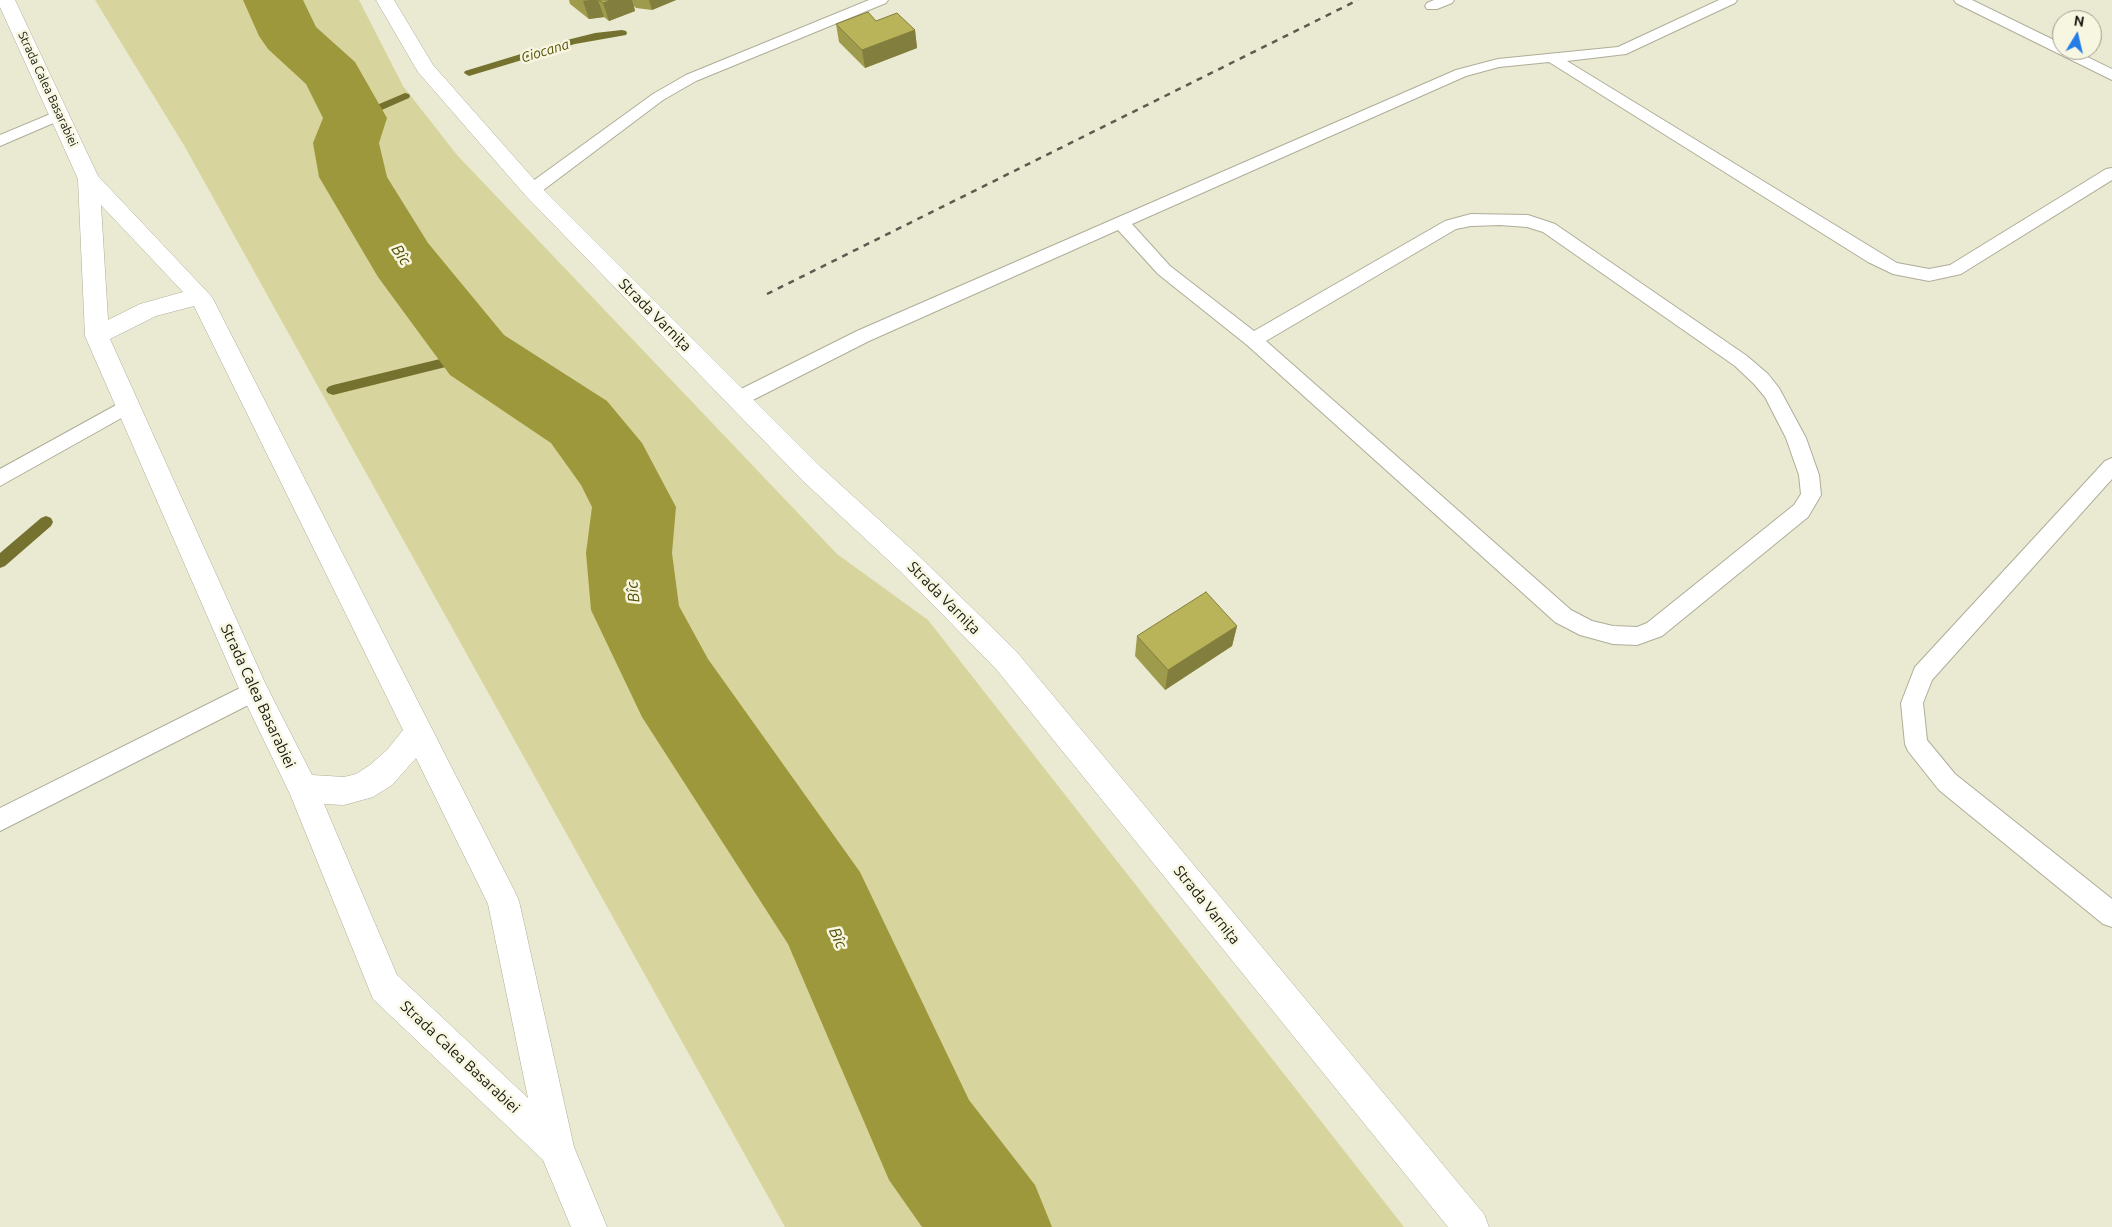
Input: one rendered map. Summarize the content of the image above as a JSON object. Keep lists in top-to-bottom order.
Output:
{
  "streets": {
    "main road": ["Strada Calea Basarabiei", "Strada Varnița"]
  },
  "water": ["Ciocana", "Bîc"],
  "north": "top"
}
